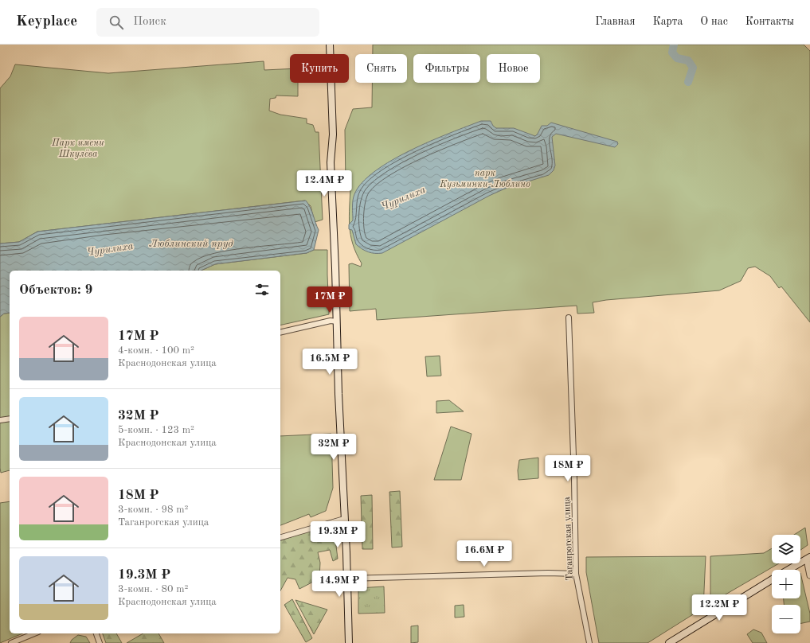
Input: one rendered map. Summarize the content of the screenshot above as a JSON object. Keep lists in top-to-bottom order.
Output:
{
  "streets": {
    "street": ["Таганрогская улица"]
  },
  "water": ["Чурилиха", "Люблинский пруд"],
  "parks": ["Парк имени Шкулёва", "парк Кузьминки-Люблино"],
  "page": {
    "header": "Keyplace",
    "search": "Поиск",
    "nav": [
      "Главная",
      "Карта",
      "О нас",
      "Контакты"
    ],
    "chip": [
      "Купить",
      "Снять",
      "Фильтры",
      "Новое"
    ],
    "price": [
      "12.4M ₽",
      "17M ₽",
      "16.5M ₽",
      "32M ₽",
      "18M ₽",
      "19.3M ₽",
      "16.6M ₽",
      "14.9M ₽",
      "12.2M ₽"
    ],
    "heading": "Объектов: 9",
    "list": [
      {
        "name": "17M ₽",
        "note": "4-комн. · 100 m² · Краснодонская улица"
      },
      {
        "name": "32M ₽",
        "note": "5-комн. · 123 m² · Краснодонская улица"
      },
      {
        "name": "18M ₽",
        "note": "3-комн. · 98 m² · Таганрогская улица"
      },
      {
        "name": "19.3M ₽",
        "note": "3-комн. · 80 m² · Краснодонская улица"
      }
    ],
    "map_buttons": ["+", "−"]
  }
}
